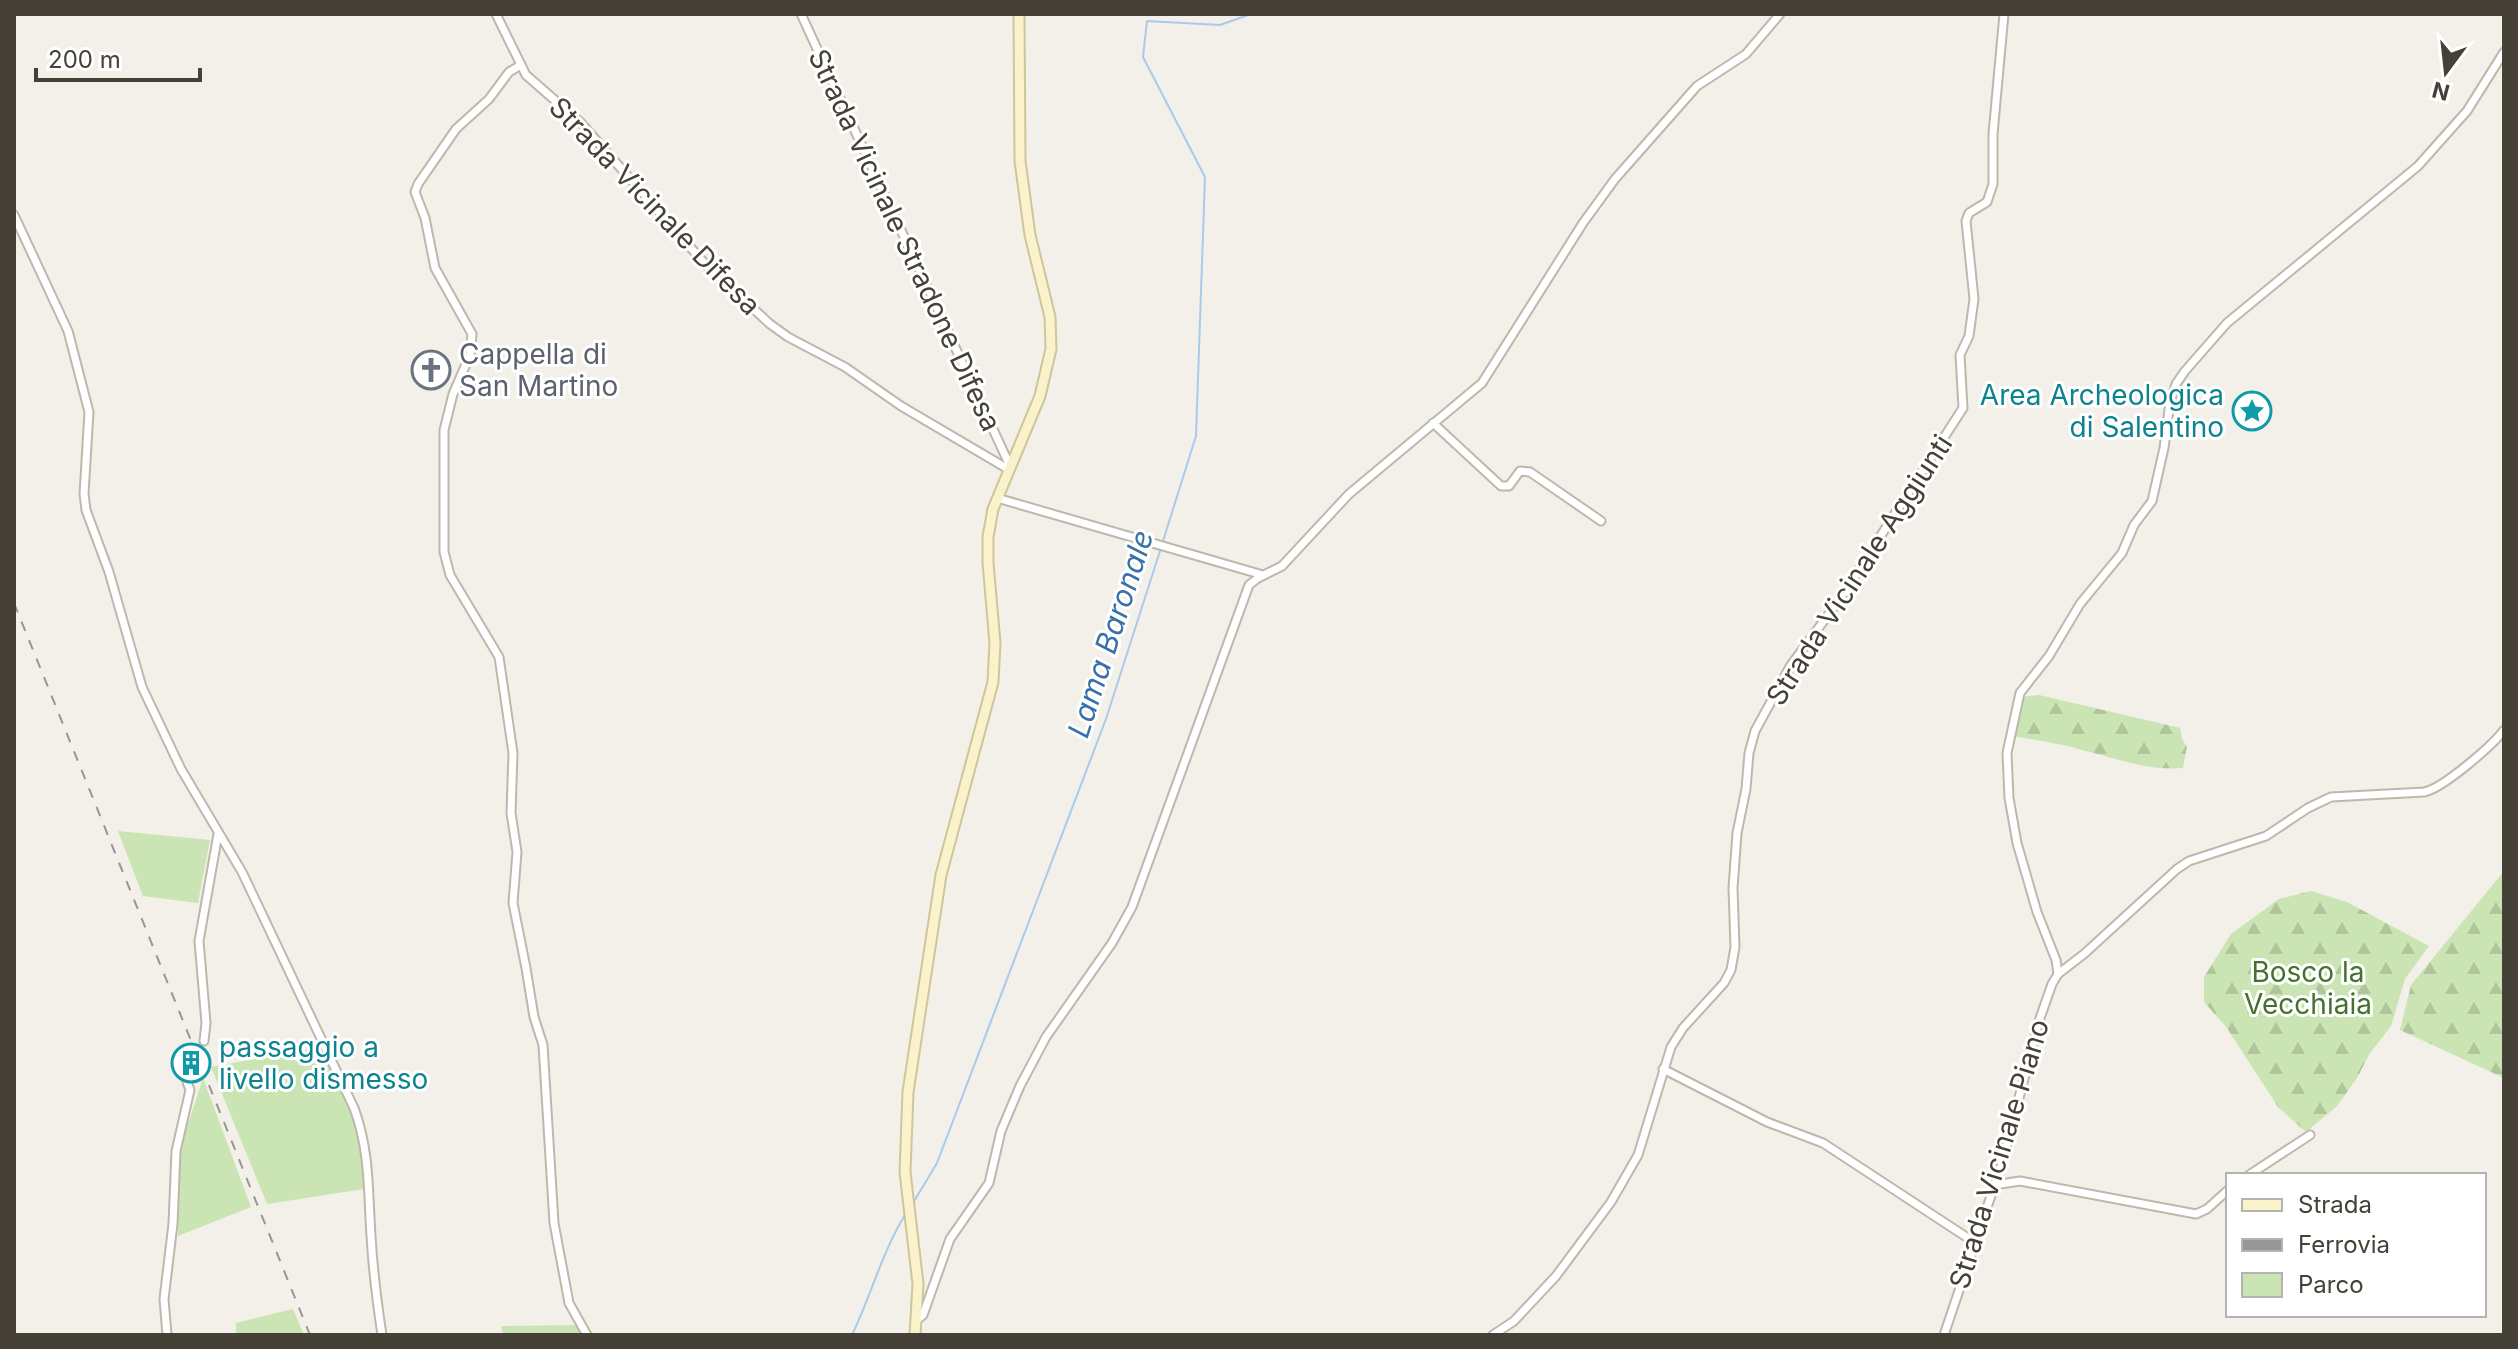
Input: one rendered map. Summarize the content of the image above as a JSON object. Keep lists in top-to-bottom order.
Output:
{
  "streets": {
    "street": [
      "Strada Vicinale Difesa",
      "Strada Vicinale Stradone Difesa",
      "Strada Vicinale Aggiunti",
      "Strada Vicinale Piano"
    ]
  },
  "crossings": [
    ["Strada Vicinale Difesa", "Strada Vicinale Stradone Difesa"]
  ],
  "water": ["Lama Baronale"],
  "parks": ["Bosco la Vecchiaia"],
  "places": {
    "church": ["Cappella di San Martino"],
    "place": ["Area Archeologica di Salentino"],
    "building": ["passaggio a livello dismesso"]
  },
  "legend": ["Strada", "Ferrovia", "Parco"],
  "scale_bar": "200 m",
  "north": "bottom"
}
